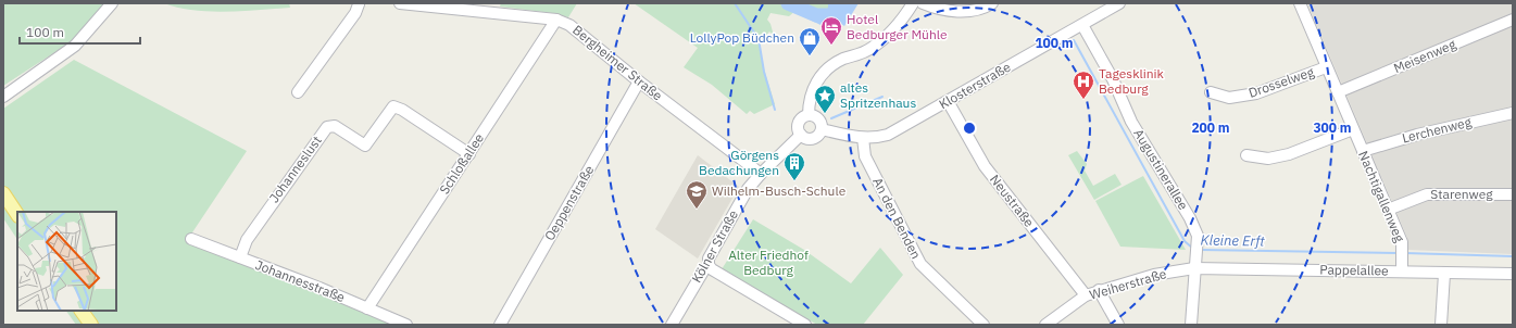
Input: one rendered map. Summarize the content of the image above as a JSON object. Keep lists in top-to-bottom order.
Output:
{
  "streets": {
    "street": [
      "Meisenweg",
      "Bergheimer Straße",
      "Drosselweg",
      "Klosterstraße",
      "Lerchenweg",
      "Schloßallee",
      "Johanneslust",
      "Augustinerallee",
      "Starenweg",
      "Nachtigallenweg",
      "Neustraße",
      "Oeppenstraße",
      "An den Benden",
      "Kölner Straße",
      "Pappelallee",
      "Johannesstraße",
      "Weiherstraße"
    ]
  },
  "crossings": [
    ["Meisenweg", "Nachtigallenweg"],
    ["Bergheimer Straße", "Schloßallee"],
    ["Bergheimer Straße", "Oeppenstraße"],
    ["Bergheimer Straße", "Kölner Straße"],
    ["Drosselweg", "Nachtigallenweg"],
    ["Klosterstraße", "Augustinerallee"],
    ["Klosterstraße", "Neustraße"],
    ["Klosterstraße", "An den Benden"],
    ["Klosterstraße", "Kölner Straße"],
    ["Lerchenweg", "Nachtigallenweg"],
    ["Schloßallee", "Johanneslust"],
    ["Schloßallee", "Johannesstraße"],
    ["Johanneslust", "Johannesstraße"],
    ["Augustinerallee", "Pappelallee"],
    ["Augustinerallee", "Weiherstraße"],
    ["Starenweg", "Nachtigallenweg"],
    ["Nachtigallenweg", "Pappelallee"],
    ["Neustraße", "Weiherstraße"],
    ["Pappelallee", "Weiherstraße"]
  ],
  "water": ["Kleine Erft"],
  "parks": ["Alter Friedhof Bedburg"],
  "places": {
    "hotel": ["Hotel Bedburger Mühle"],
    "shop": ["LollyPop Büdchen"],
    "hospital": ["Tagesklinik Bedburg"],
    "place": ["altes Spritzenhaus"],
    "building": ["Görgens Bedachungen"],
    "school or university": ["Wilhelm-Busch-Schule"]
  },
  "scale_bar": "100 m",
  "rings": ["100 m", "200 m", "300 m"]
}
